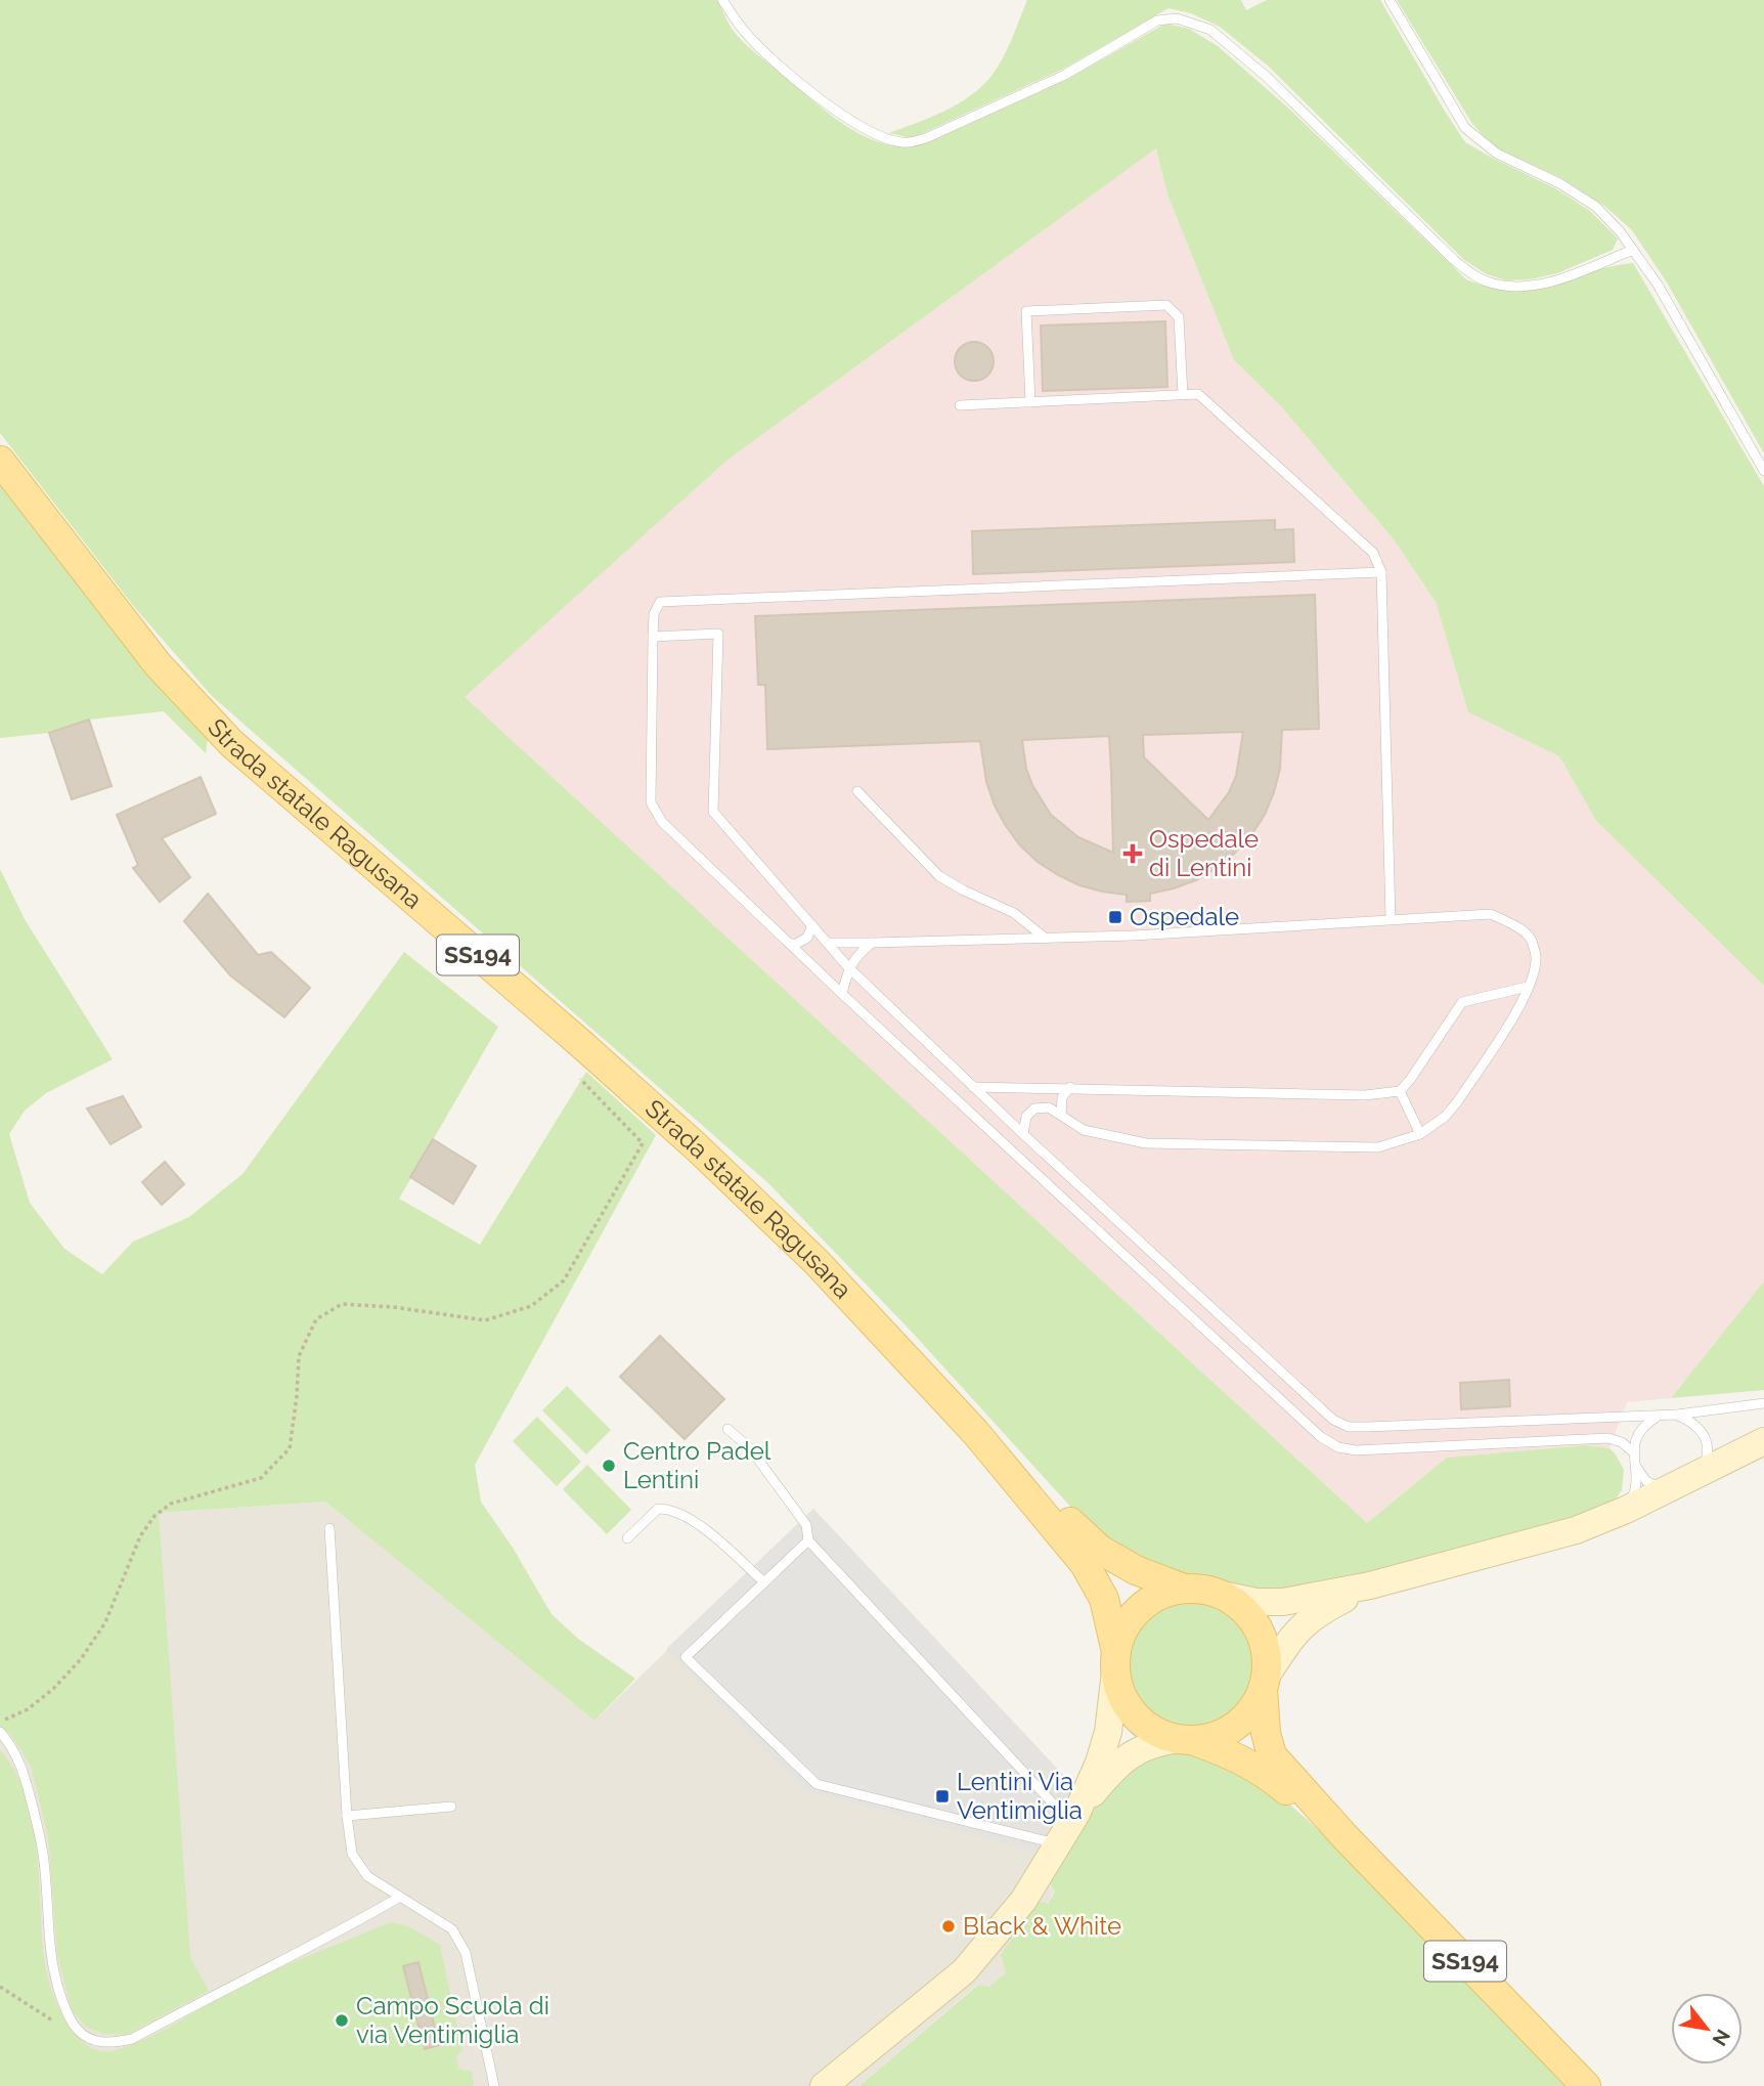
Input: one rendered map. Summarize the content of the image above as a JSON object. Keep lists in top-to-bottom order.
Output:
{
  "streets": {
    "main road": ["Strada statale Ragusana", "SS194"]
  },
  "places": {
    "health": ["Ospedale di Lentini"],
    "transit": ["Ospedale", "Lentini Via Ventimiglia"],
    "other": ["Centro Padel Lentini", "Black & White", "Campo Scuola di via Ventimiglia"]
  },
  "north": "bottom right"
}
